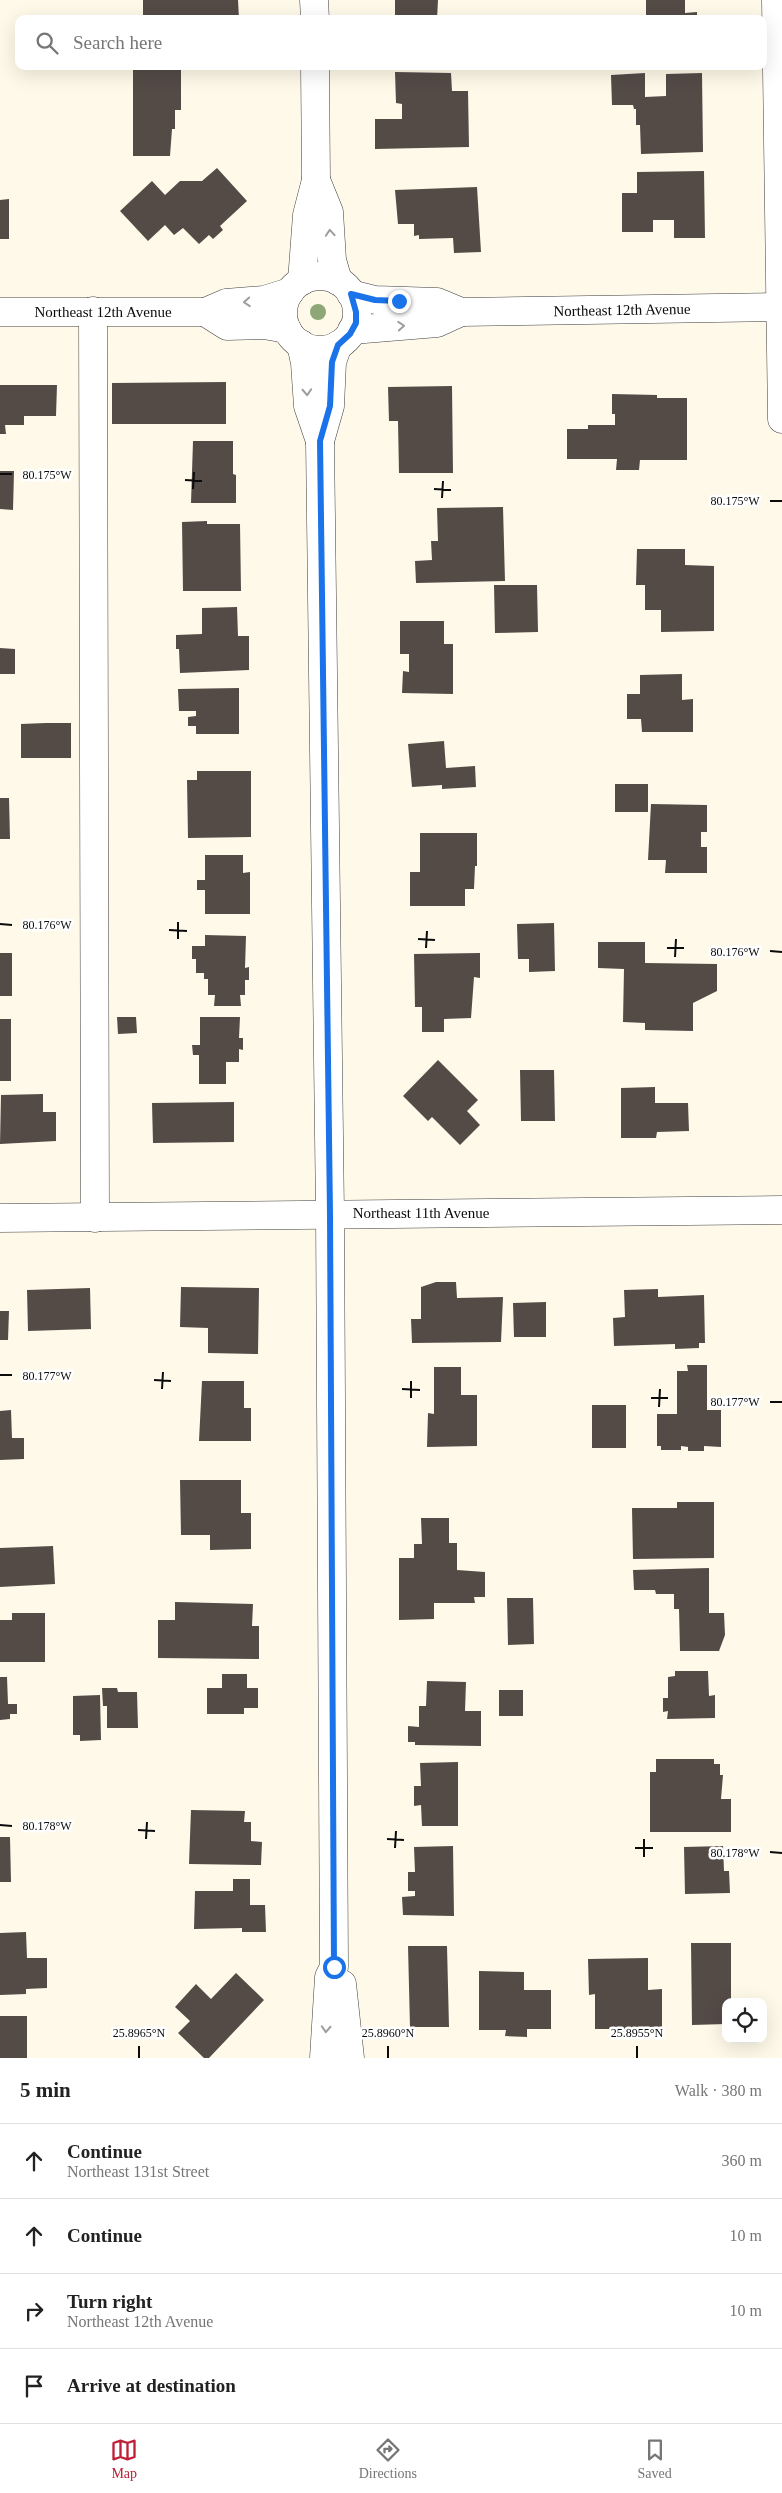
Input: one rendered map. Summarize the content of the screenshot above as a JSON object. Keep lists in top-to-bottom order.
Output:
{
  "streets": {
    "street": ["Northeast 12th Avenue", "Northeast 11th Avenue"]
  },
  "page": {
    "search": "Search here",
    "heading": ["5 min", "Walk · 380 m"],
    "list": [
      ["Continue", "Northeast 131st Street", "360 m"],
      ["Continue", "10 m"],
      ["Turn right", "Northeast 12th Avenue", "10 m"],
      "Arrive at destination"
    ],
    "nav": ["Map", "Directions", "Saved"]
  },
  "coordinates": [
    "80.175°W",
    "80.176°W",
    "80.177°W",
    "80.178°W",
    "25.8965°N",
    "25.8960°N",
    "25.8955°N"
  ]
}
